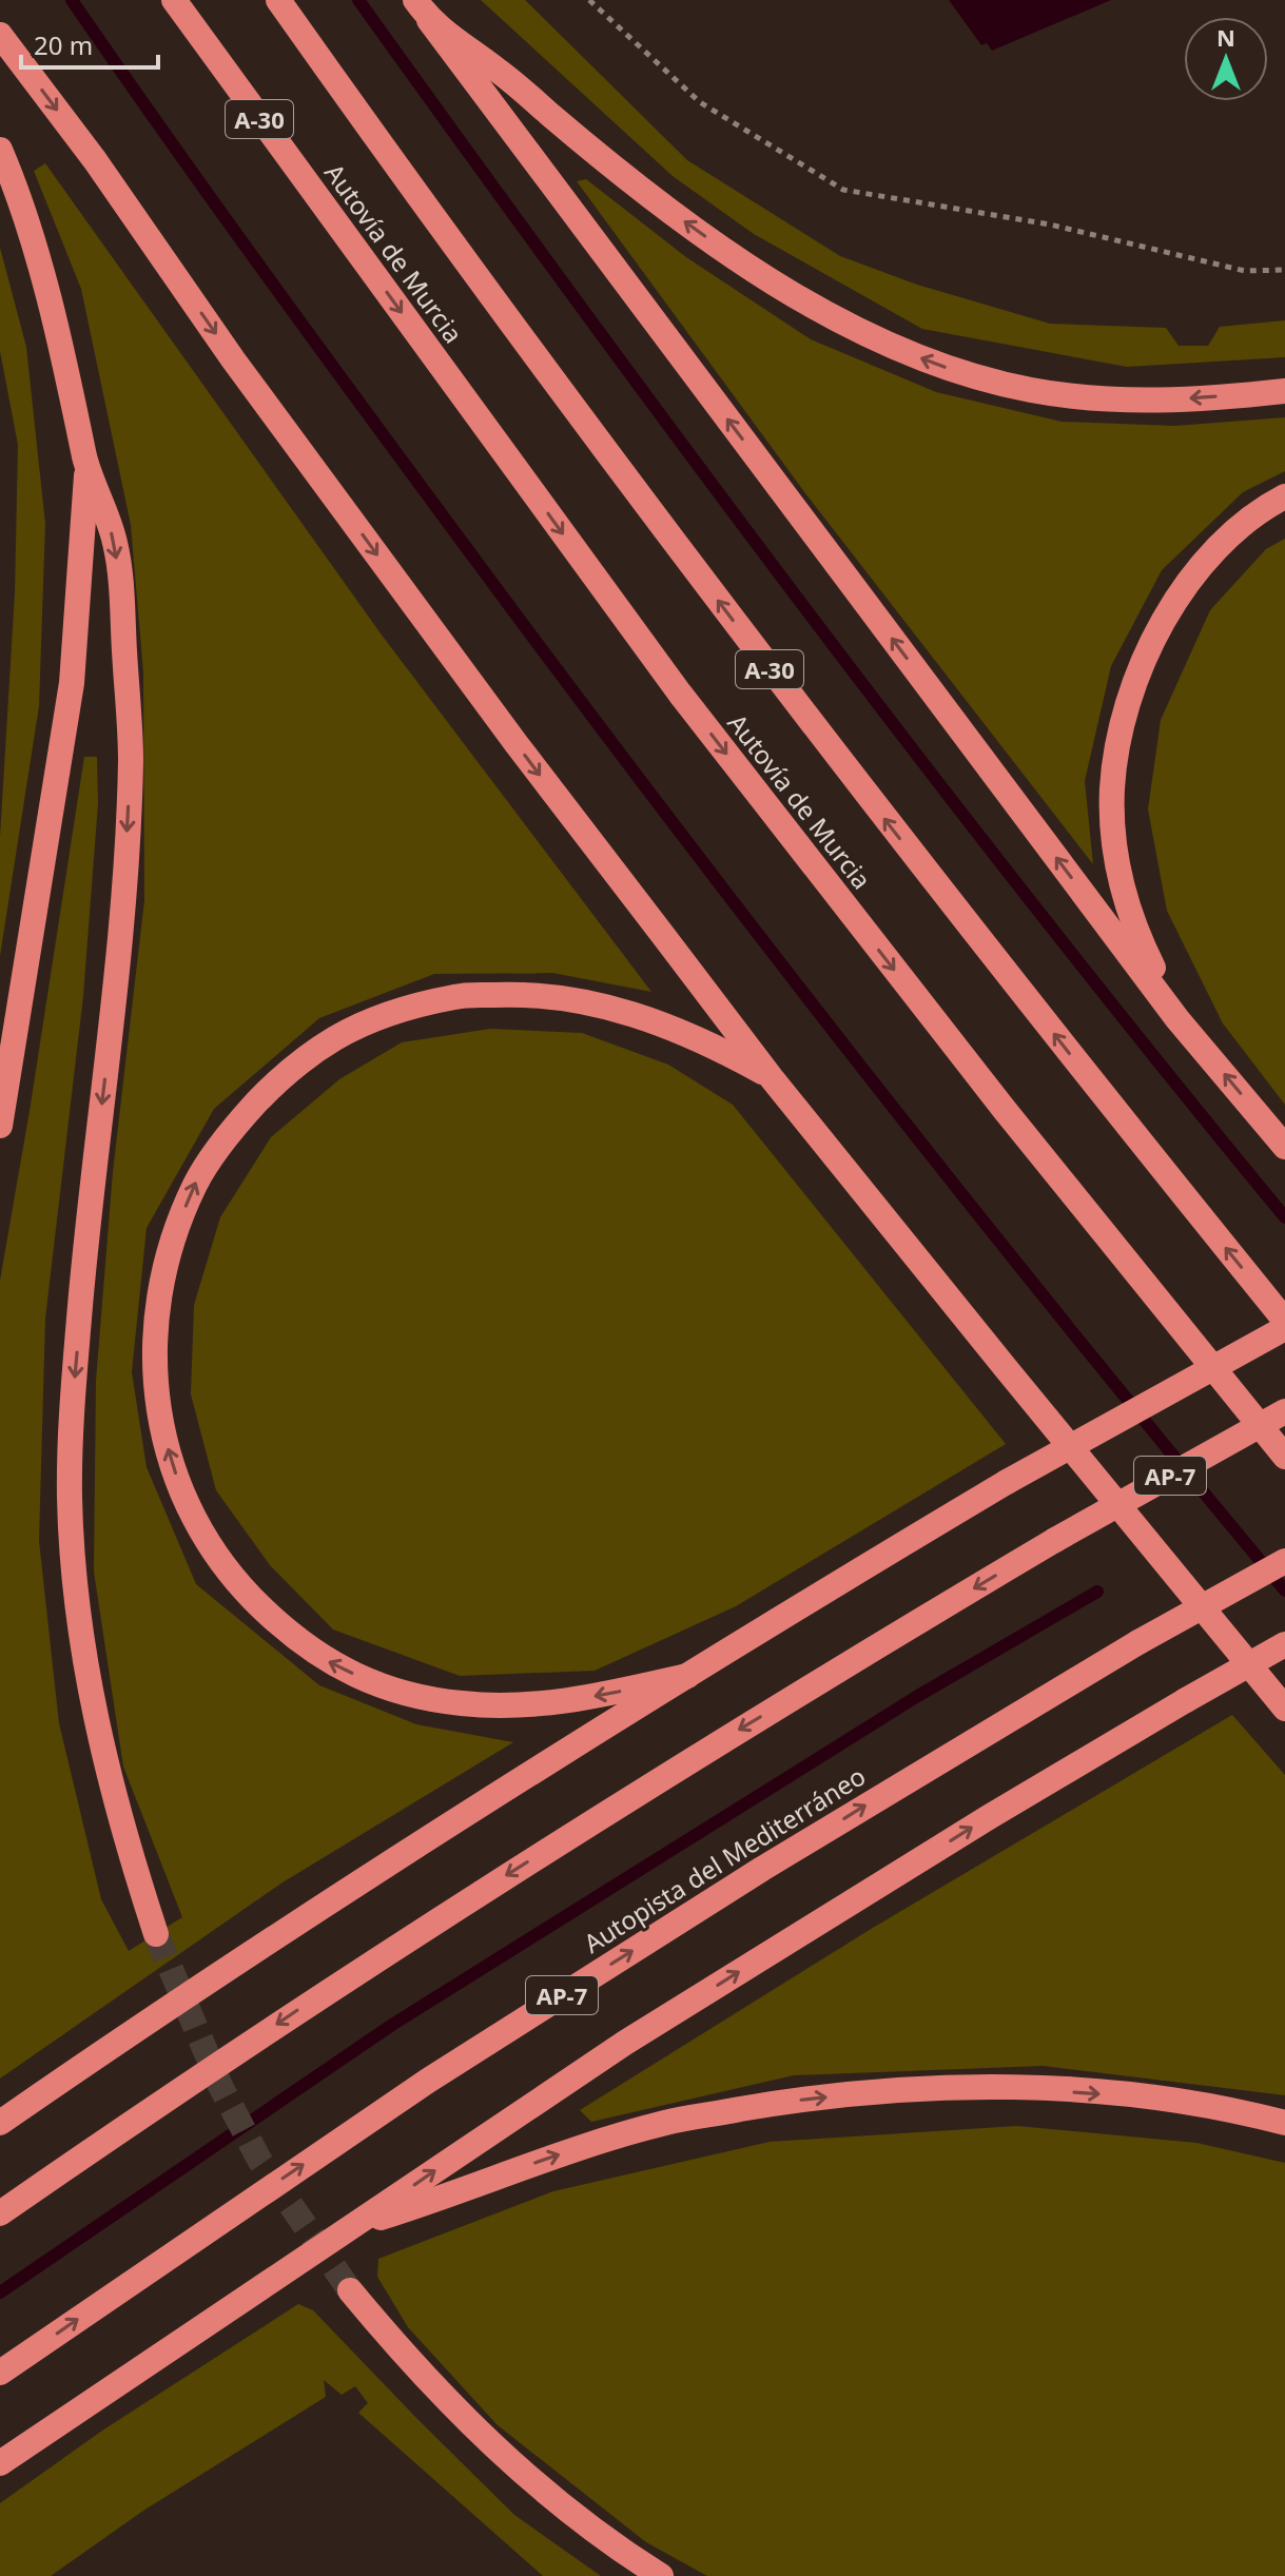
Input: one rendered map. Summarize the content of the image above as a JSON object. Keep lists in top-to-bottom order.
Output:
{
  "streets": {
    "highway": [
      "A-30",
      "Autovía de Murcia",
      "AP-7",
      "Autopista del Mediterráneo"
    ]
  },
  "scale_bar": "20 m",
  "north": "top"
}
